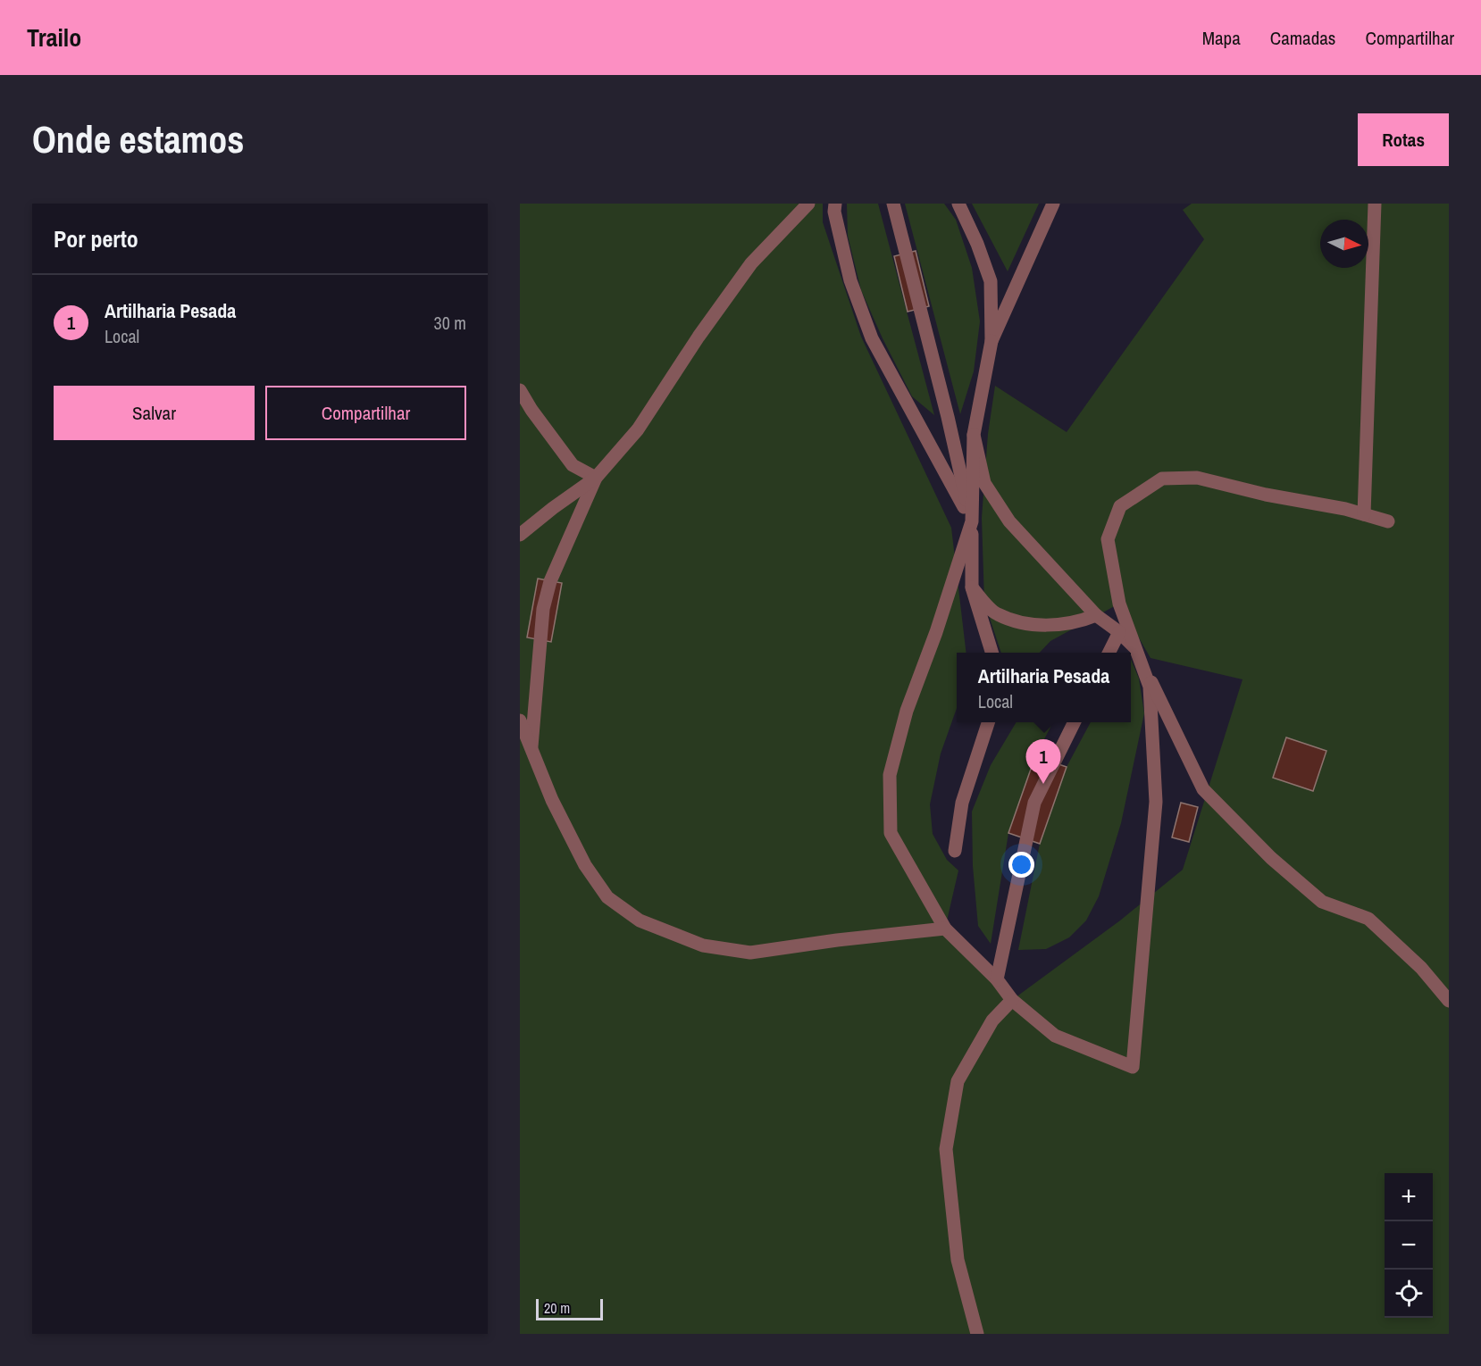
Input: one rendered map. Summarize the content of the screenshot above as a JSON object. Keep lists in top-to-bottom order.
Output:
{
  "scale_bar": "20 m",
  "north": "right",
  "page": {
    "header": "Trailo",
    "nav": ["Mapa", "Camadas", "Compartilhar"],
    "buttons": [
      "Rotas",
      ["Salvar", "Compartilhar"]
    ],
    "title": "Onde estamos",
    "heading": "Por perto",
    "list": [
      {
        "mark": "1",
        "name": "Artilharia Pesada",
        "note": "Local",
        "value": "30 m"
      }
    ],
    "popup": ["Artilharia Pesada", "Local"],
    "pins": "1",
    "map_buttons": ["+", "−"],
    "scale": "20 m"
  }
}
